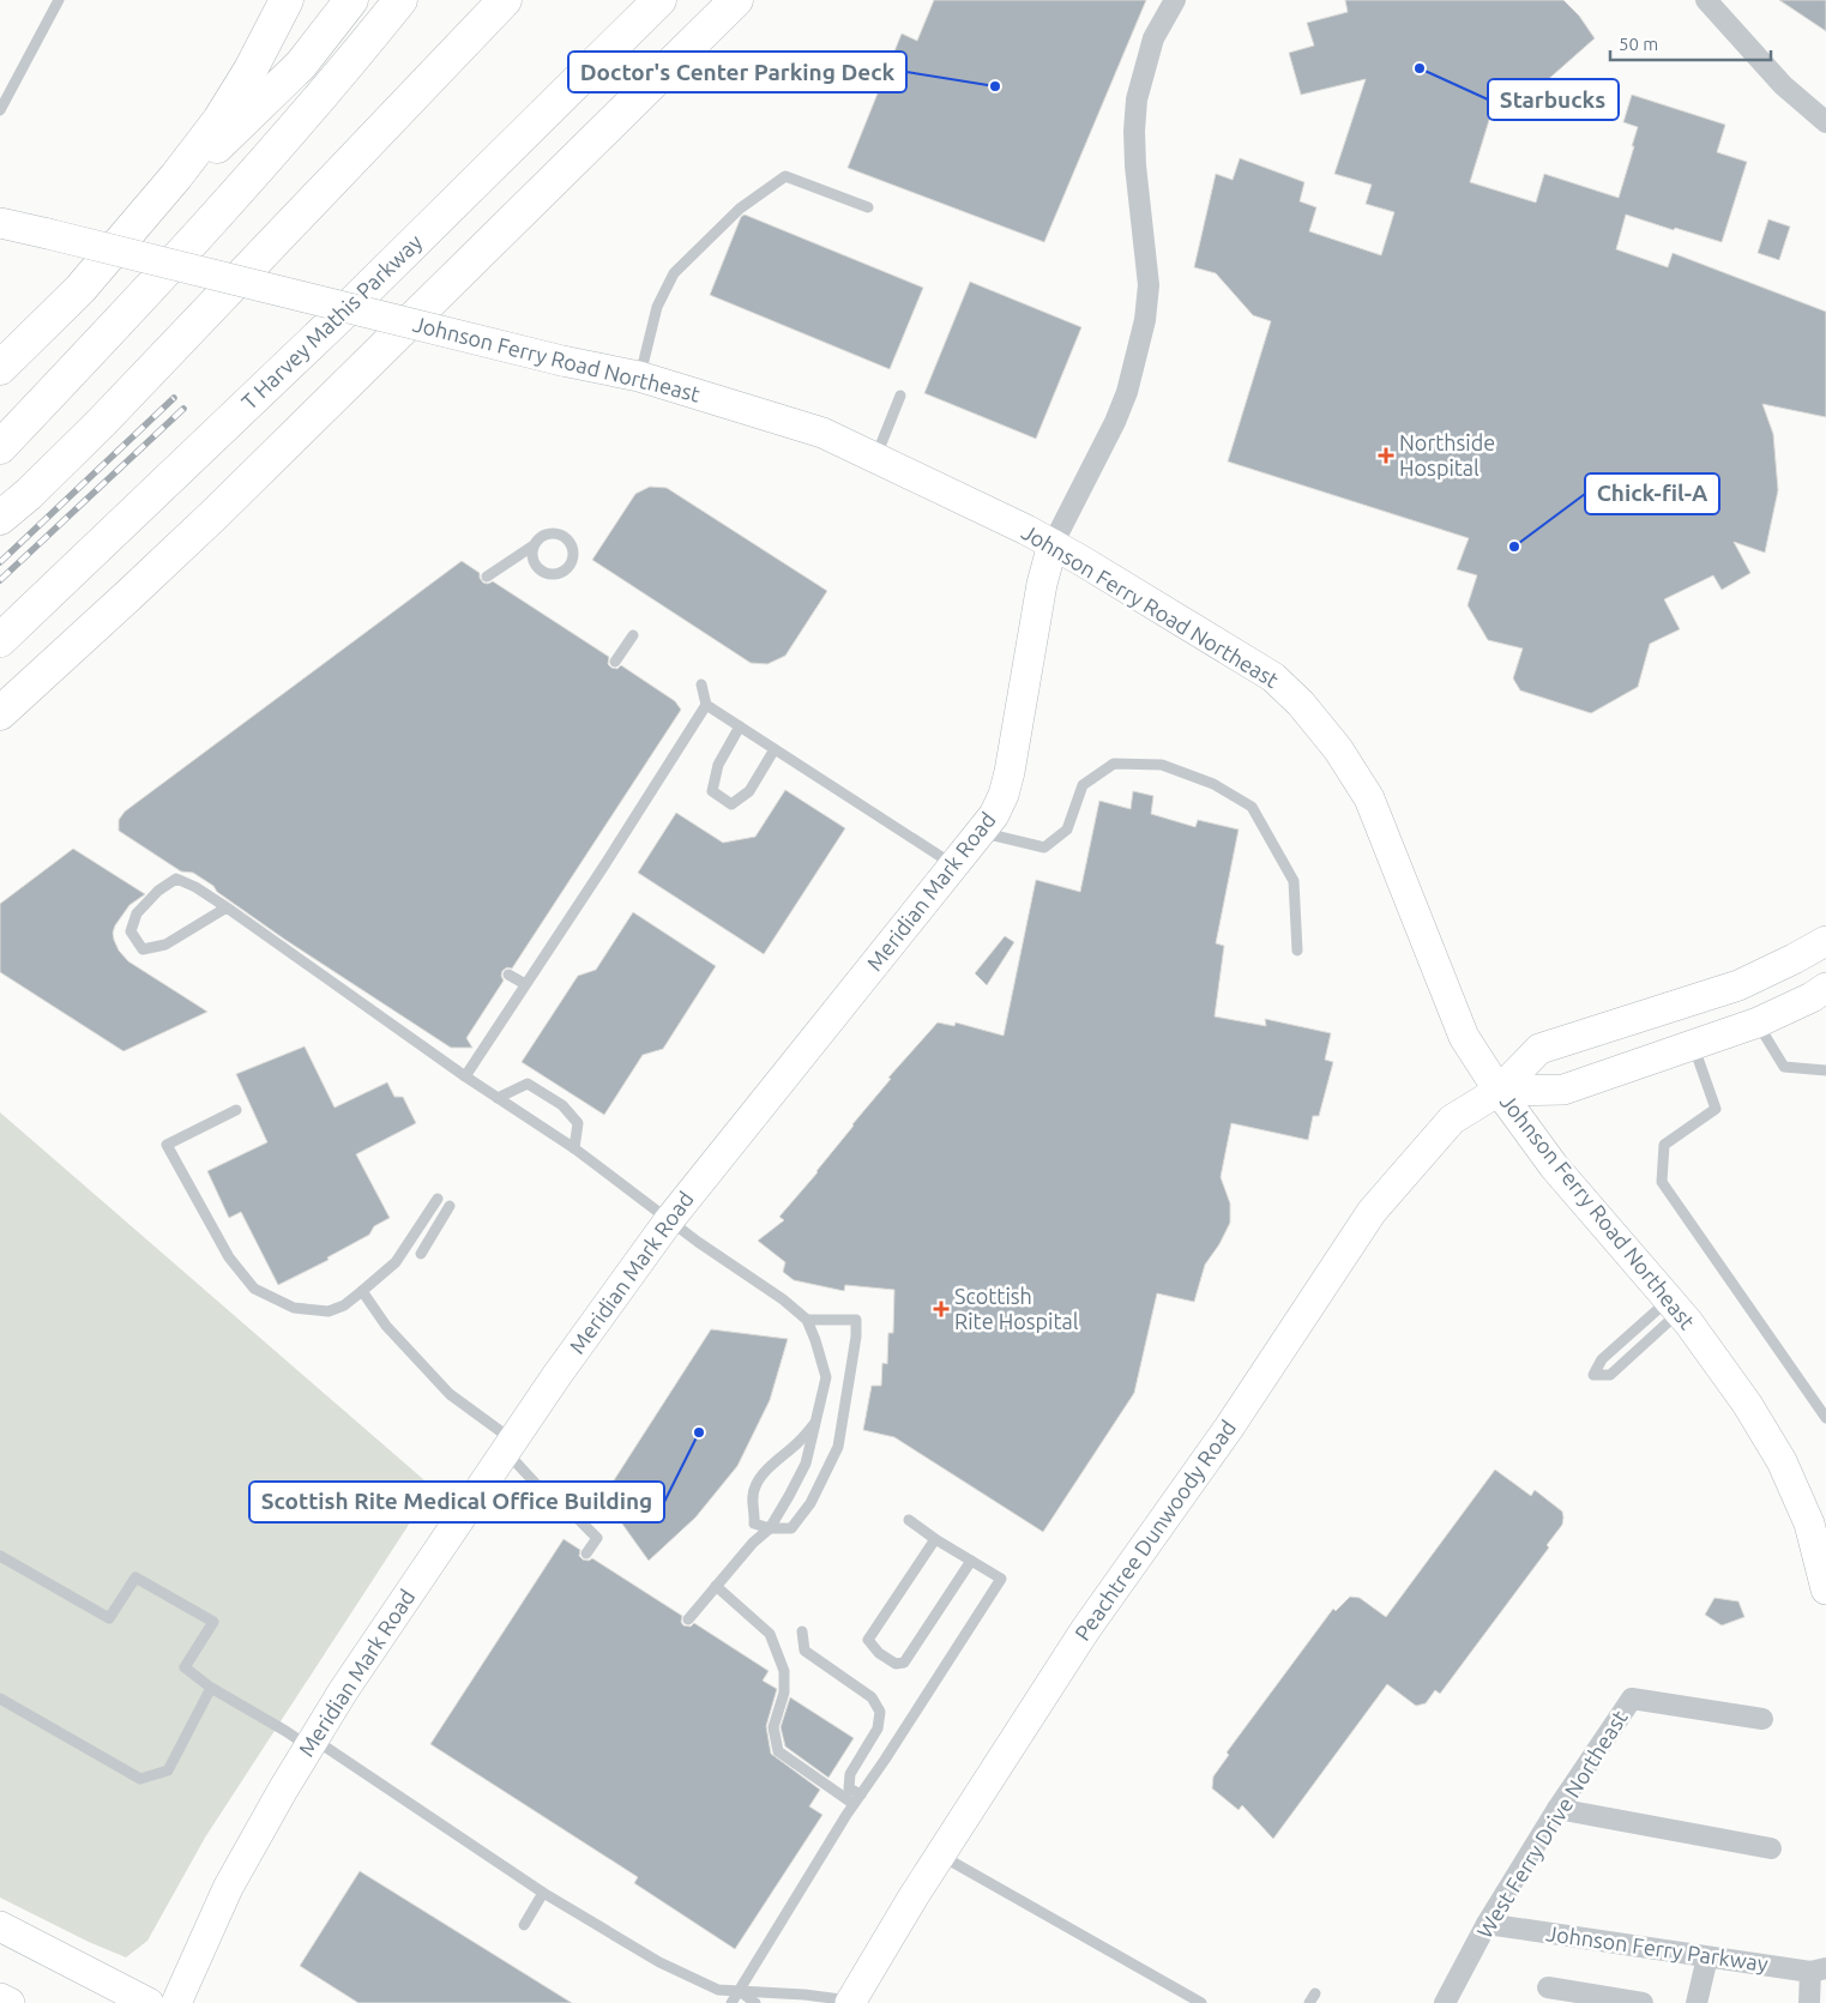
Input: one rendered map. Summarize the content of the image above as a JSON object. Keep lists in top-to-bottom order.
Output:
{
  "streets": {
    "highway": ["T Harvey Mathis Parkway"],
    "main road": ["Johnson Ferry Road Northeast", "Meridian Mark Road", "Peachtree Dunwoody Road"],
    "street": ["West Ferry Drive Northeast", "Johnson Ferry Parkway"]
  },
  "crossings": [
    ["Johnson Ferry Road Northeast", "Meridian Mark Road"],
    ["Johnson Ferry Road Northeast", "Peachtree Dunwoody Road"],
    ["West Ferry Drive Northeast", "Johnson Ferry Parkway"]
  ],
  "places": {
    "other": [
      "Starbucks",
      "Doctor's Center Parking Deck",
      "Chick-fil-A",
      "Scottish Rite Medical Office Building"
    ],
    "health": ["Northside Hospital", "Scottish Rite Hospital"]
  },
  "scale_bar": "50 m"
}
